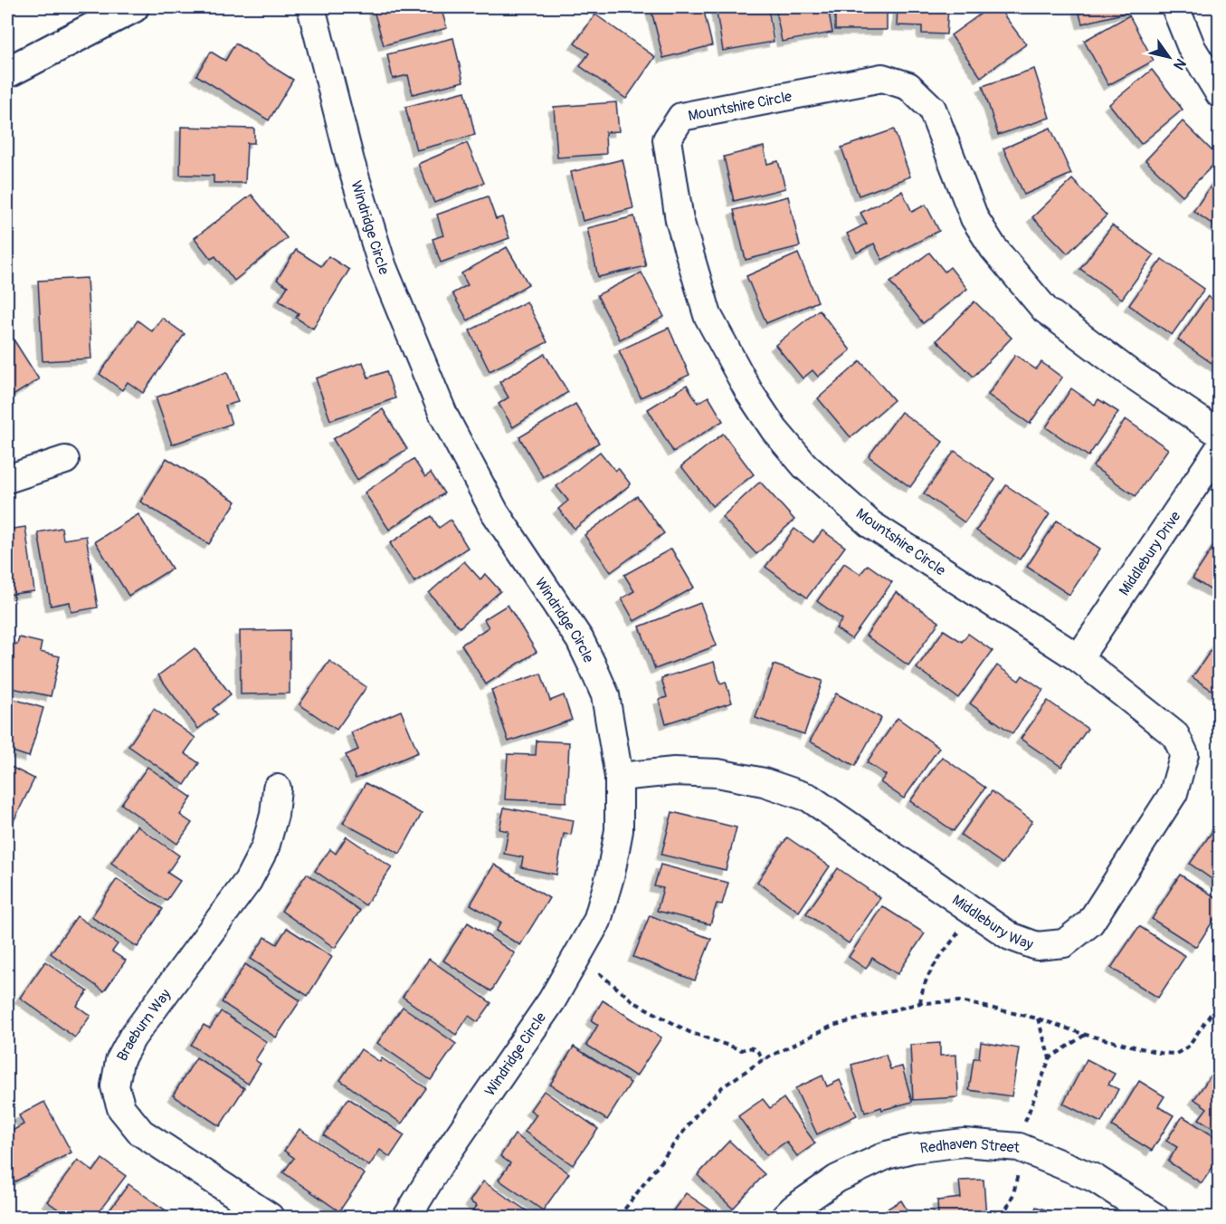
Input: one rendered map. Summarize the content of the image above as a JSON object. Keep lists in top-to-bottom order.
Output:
{
  "streets": {
    "street": [
      "Mountshire Circle",
      "Windridge Circle",
      "Middlebury Drive",
      "Middlebury Way",
      "Braeburn Way",
      "Redhaven Street"
    ]
  },
  "crossings": [
    ["Mountshire Circle", "Middlebury Drive"],
    ["Mountshire Circle", "Middlebury Way"],
    ["Windridge Circle", "Middlebury Way"],
    ["Middlebury Drive", "Middlebury Way"]
  ],
  "north": "bottom right"
}
